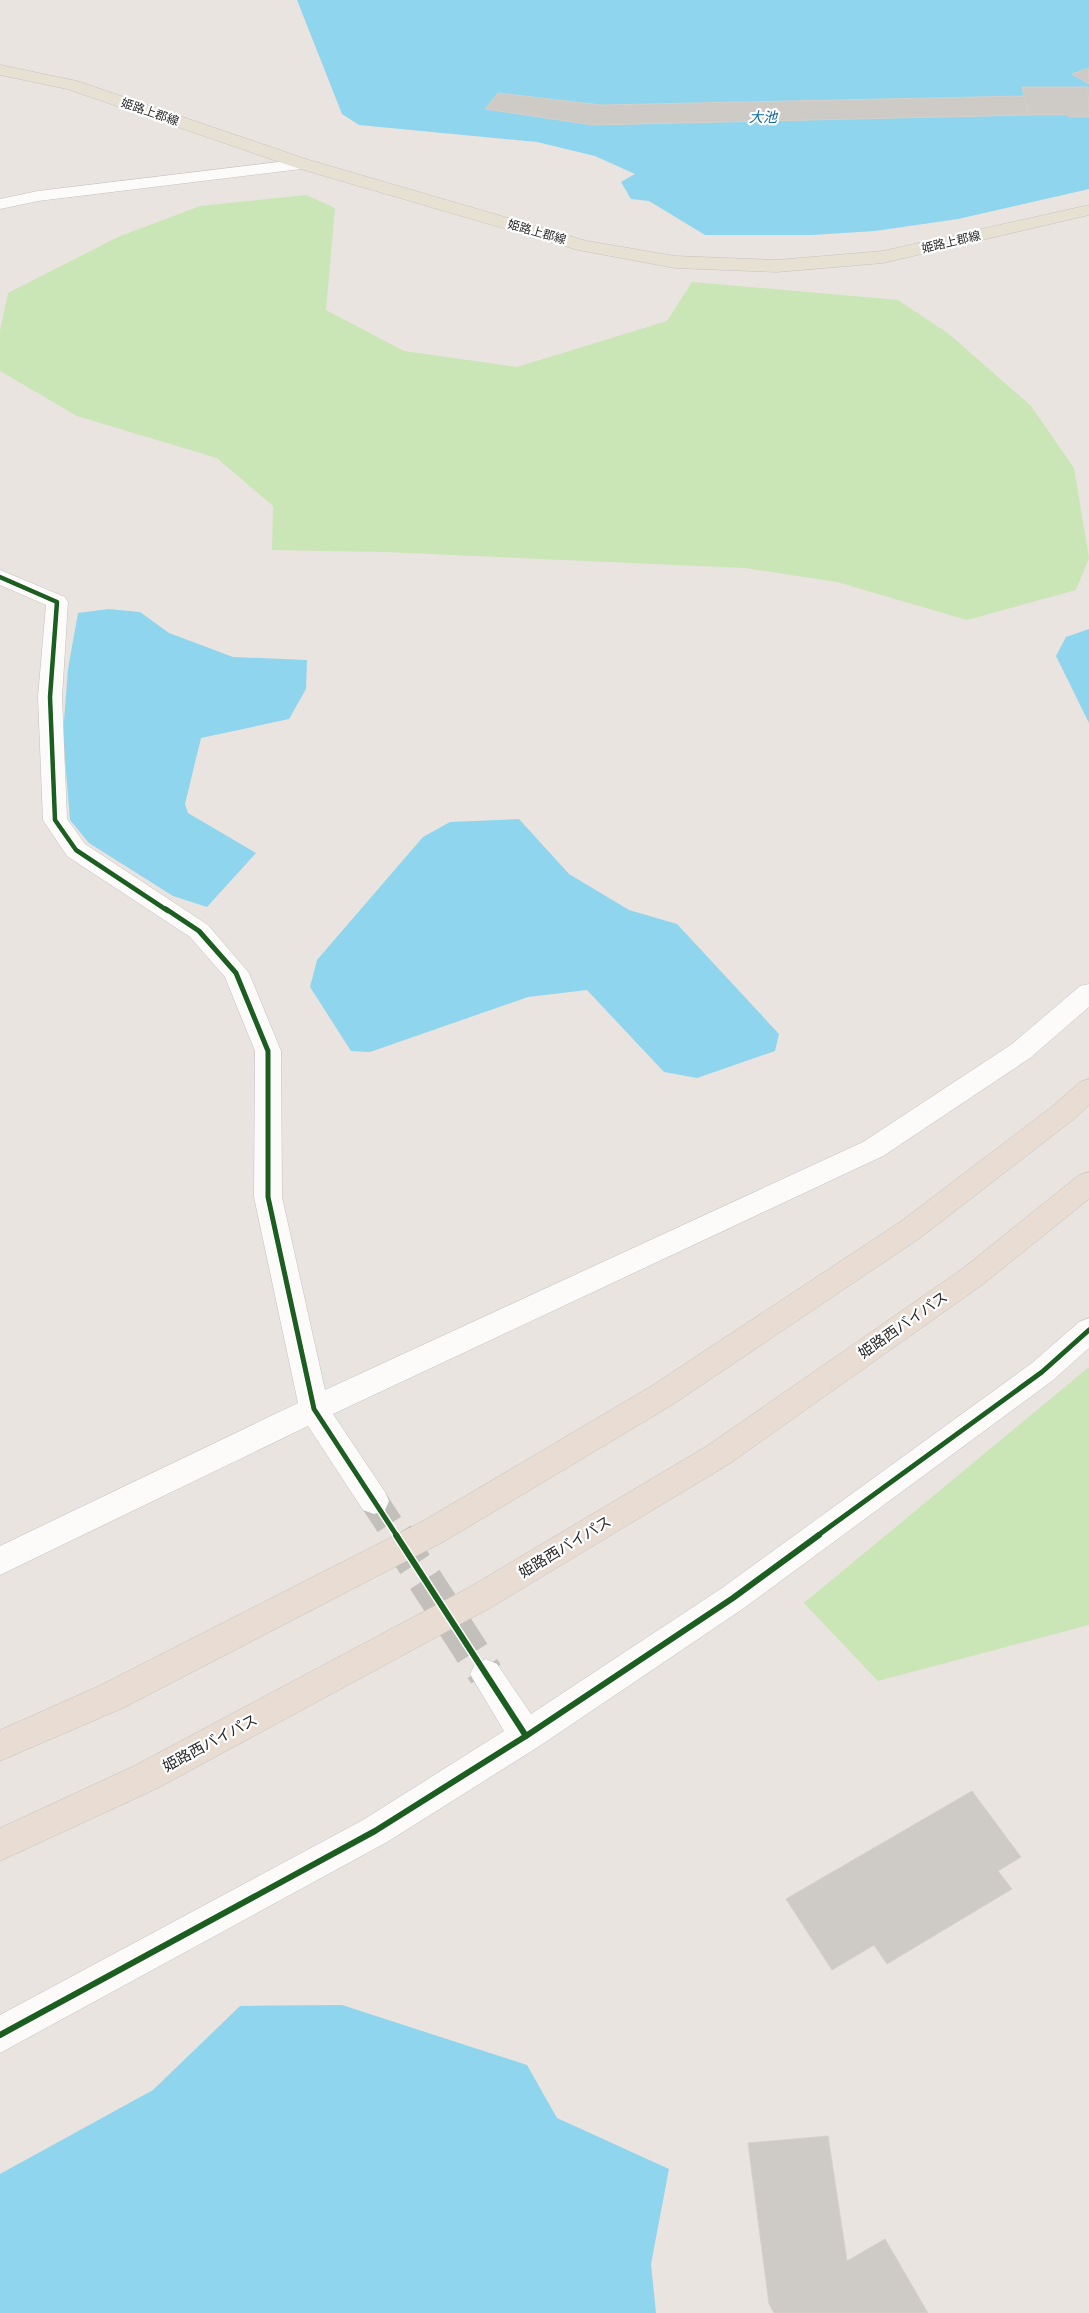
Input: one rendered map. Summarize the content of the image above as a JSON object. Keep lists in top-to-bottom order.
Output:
{
  "streets": {
    "highway": ["姫路西バイパス"],
    "main road": ["姫路上郡線"]
  },
  "water": ["大池"]
}
